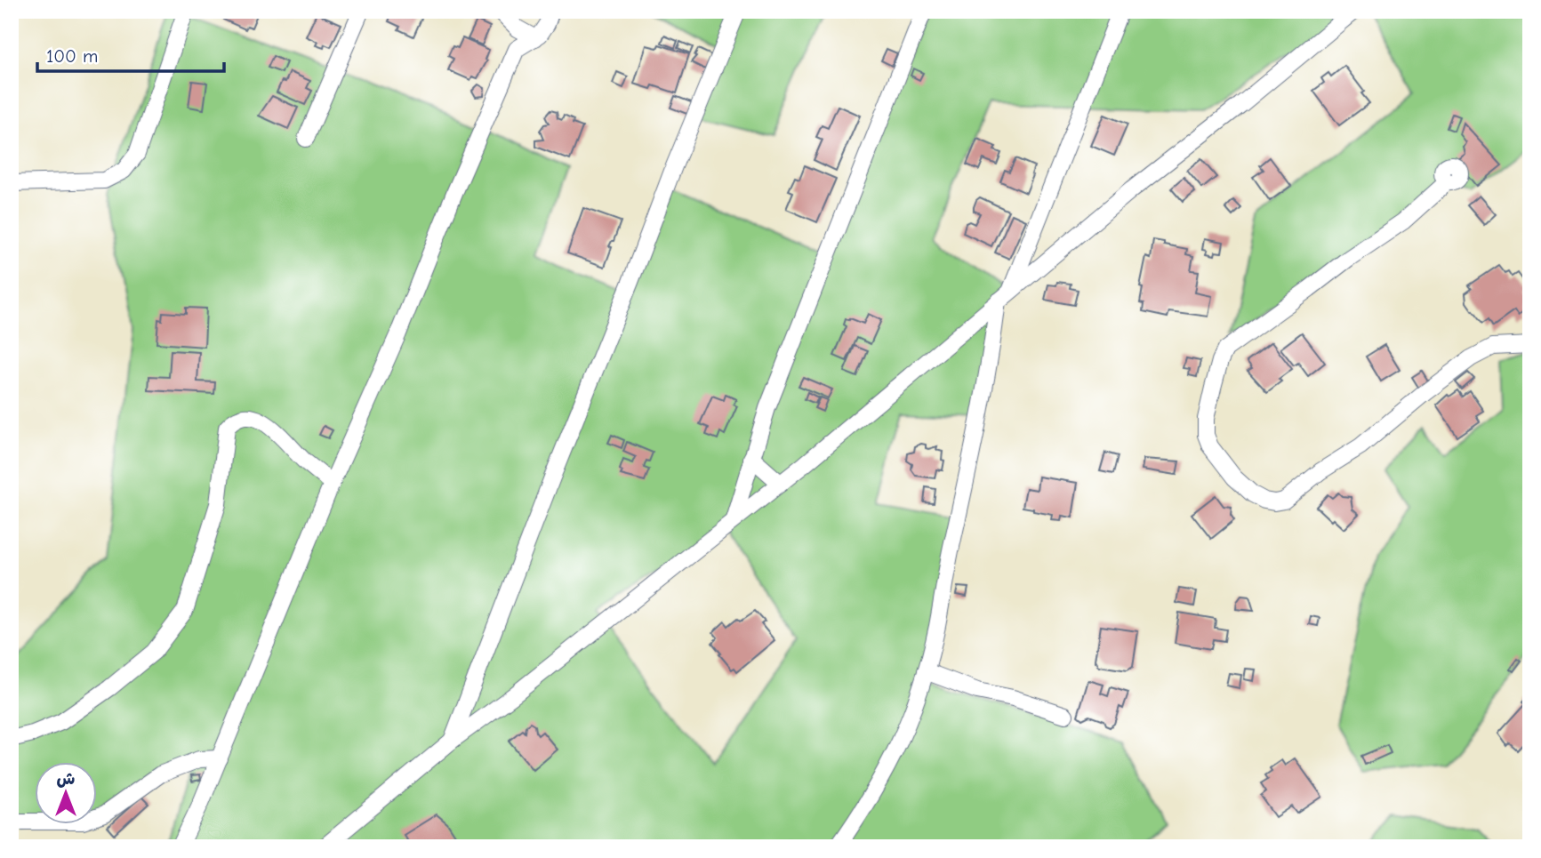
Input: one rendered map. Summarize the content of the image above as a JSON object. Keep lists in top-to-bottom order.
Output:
{
  "scale_bar": "100 m",
  "north": "top"
}
